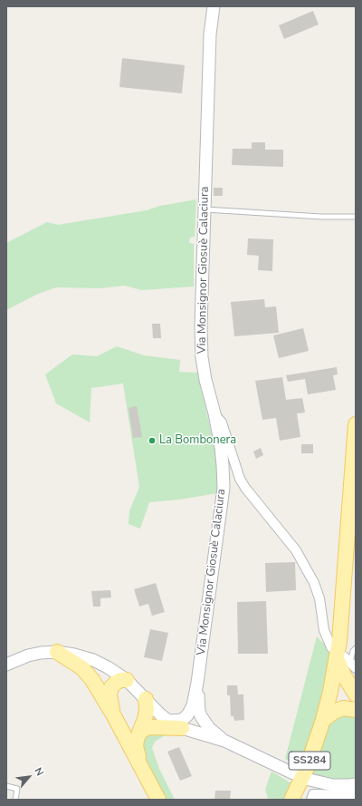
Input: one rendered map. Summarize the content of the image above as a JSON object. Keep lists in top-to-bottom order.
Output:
{
  "streets": {
    "main road": ["SS284"],
    "street": ["Via Monsignor Giosuè Calaciura"]
  },
  "places": ["La Bombonera"],
  "north": "top right"
}
